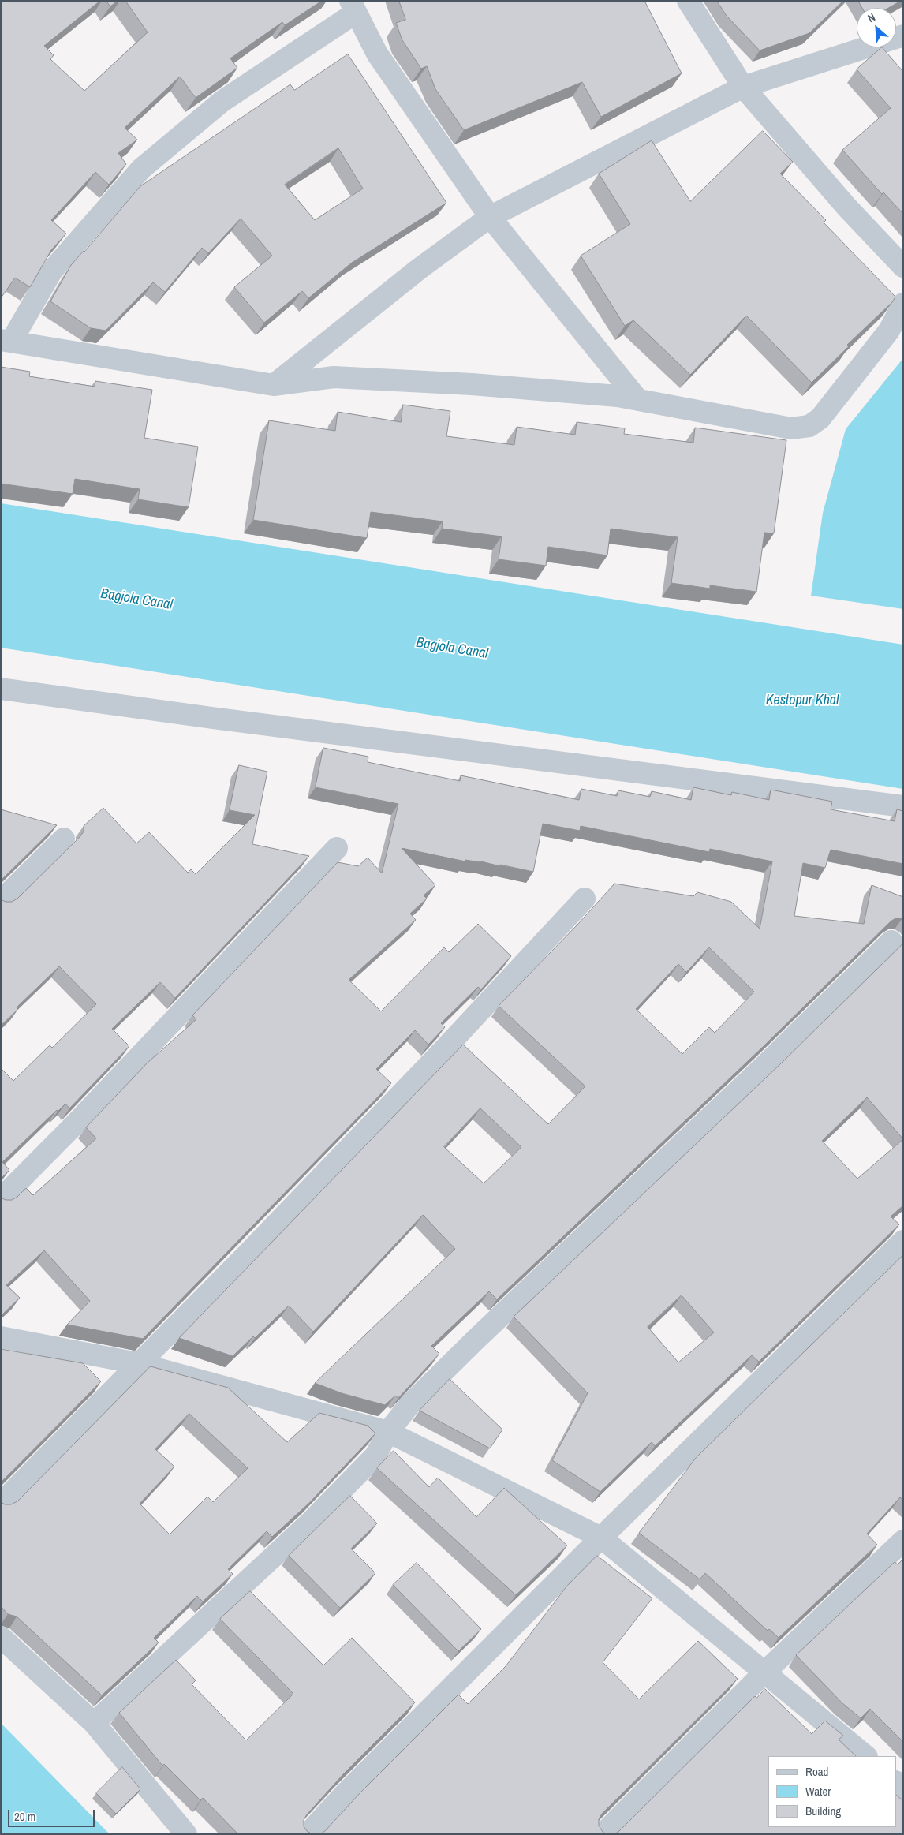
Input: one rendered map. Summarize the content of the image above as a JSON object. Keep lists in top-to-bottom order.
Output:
{
  "water": ["Bagjola Canal", "Kestopur Khal"],
  "legend": ["Road", "Water", "Building"],
  "scale_bar": "20 m",
  "north": "top left"
}
